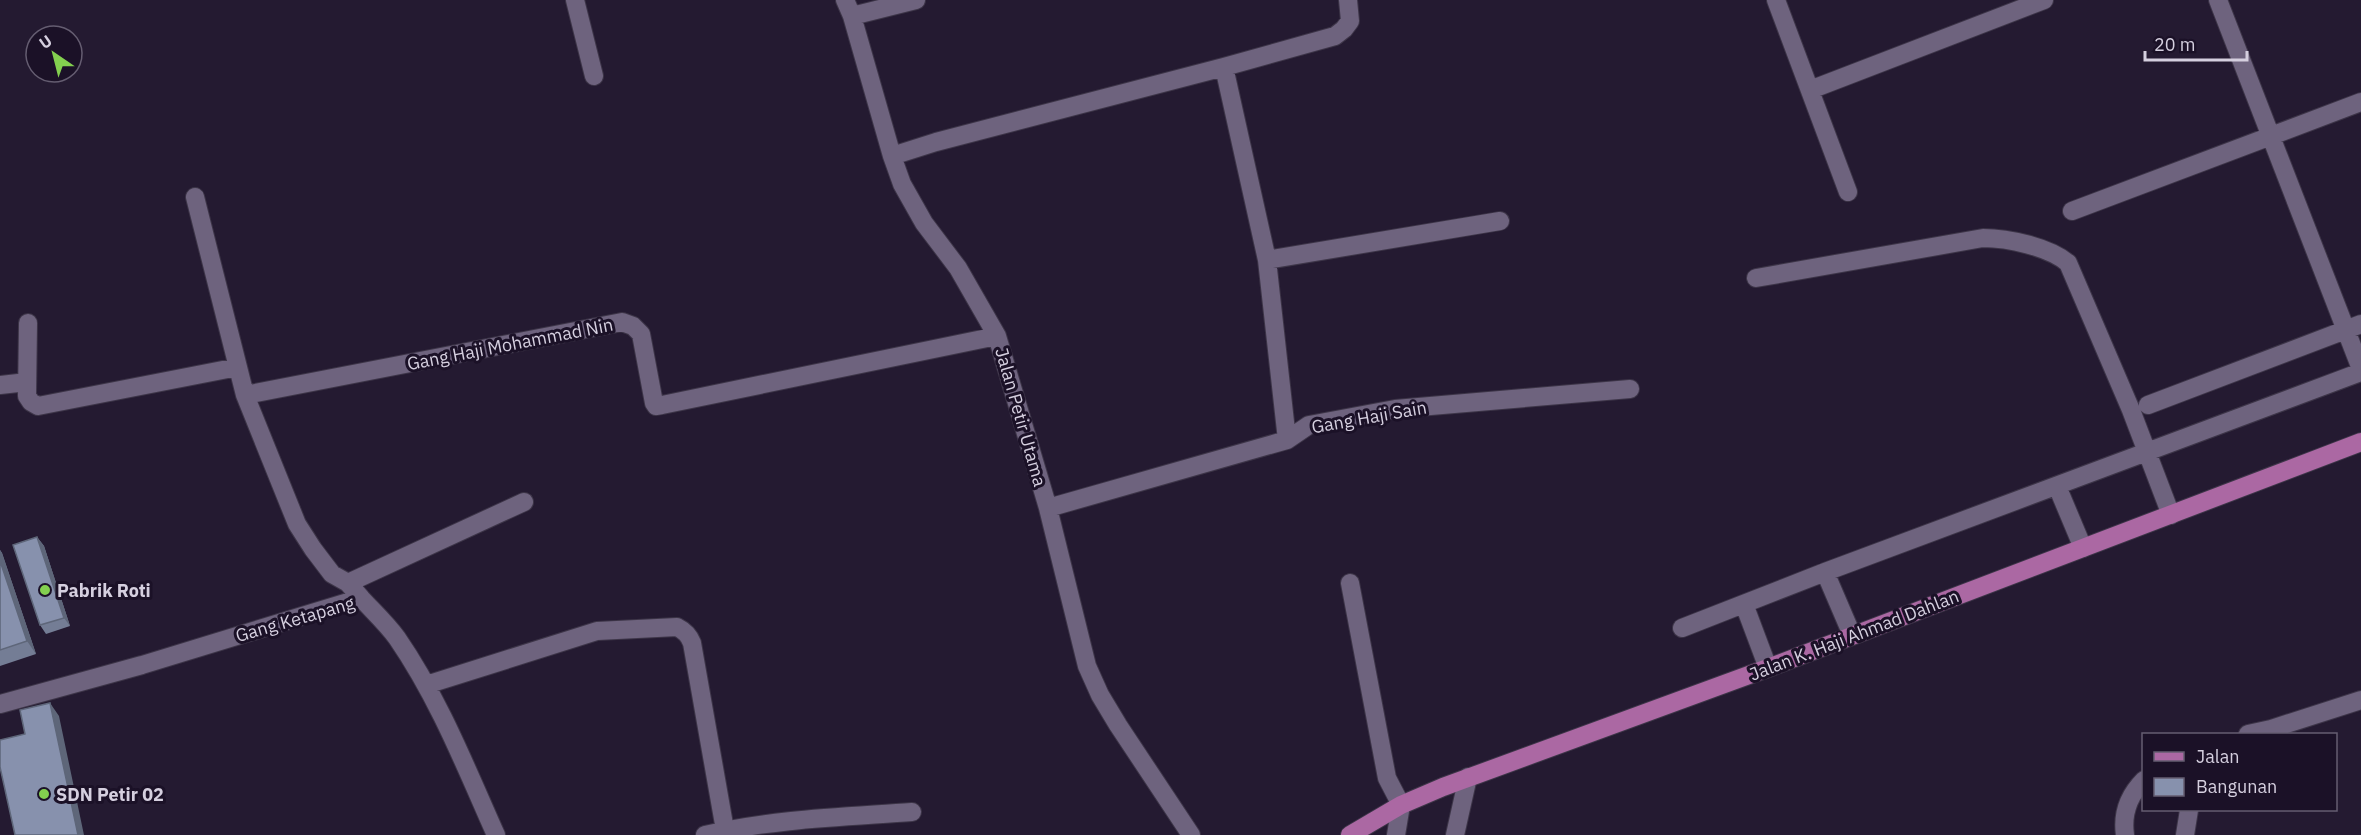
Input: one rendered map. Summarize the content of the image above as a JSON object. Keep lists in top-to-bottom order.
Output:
{
  "streets": {
    "main road": ["Jalan K. Haji Ahmad Dahlan"],
    "street": [
      "Gang Haji Mohammad Nin",
      "Jalan Petir Utama",
      "Gang Haji Sain",
      "Gang Ketapang"
    ]
  },
  "crossings": [
    ["Gang Haji Mohammad Nin", "Jalan Petir Utama"],
    ["Jalan Petir Utama", "Gang Haji Sain"]
  ],
  "places": ["Pabrik Roti", "SDN Petir 02"],
  "legend": ["Jalan", "Bangunan"],
  "scale_bar": "20 m",
  "north": "top left"
}
